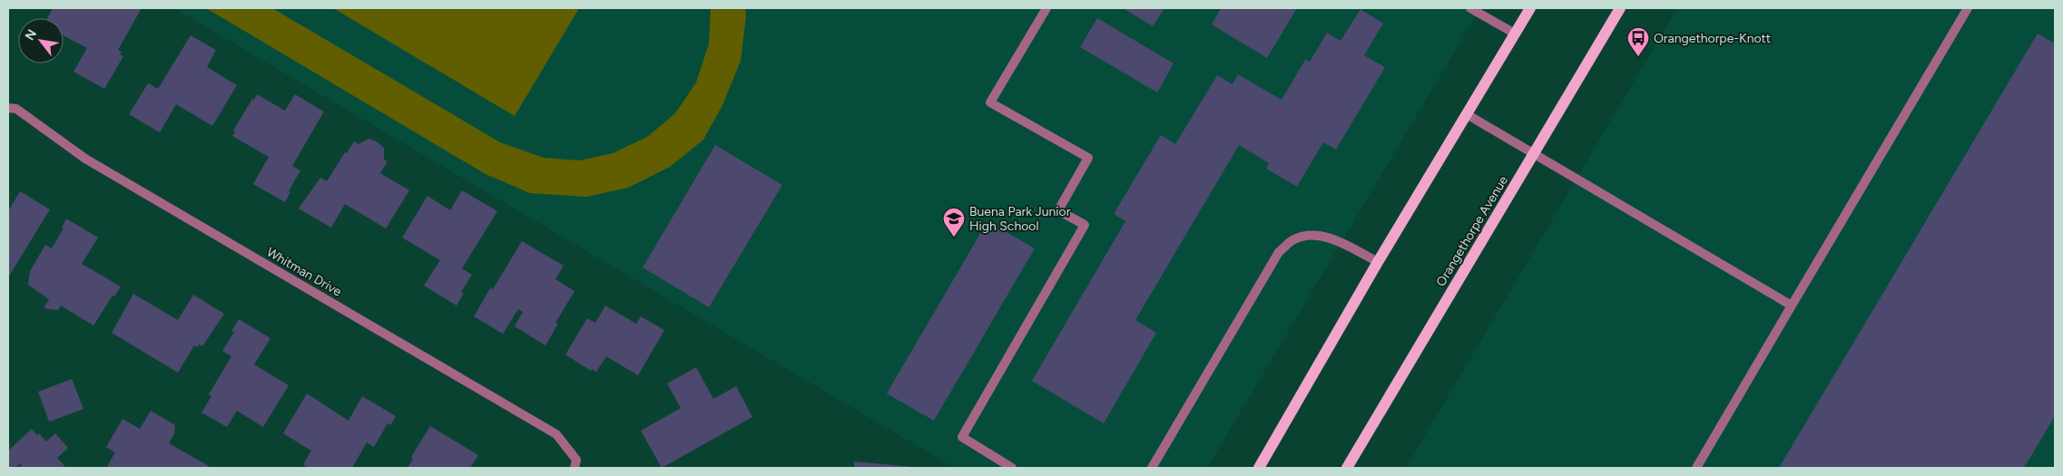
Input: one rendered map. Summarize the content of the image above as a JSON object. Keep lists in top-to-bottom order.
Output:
{
  "streets": {
    "main road": ["Orangethorpe Avenue"],
    "street": ["Whitman Drive"]
  },
  "places": {
    "bus stop": ["Orangethorpe-Knott"],
    "school or university": ["Buena Park Junior High School"]
  },
  "north": "top left"
}
